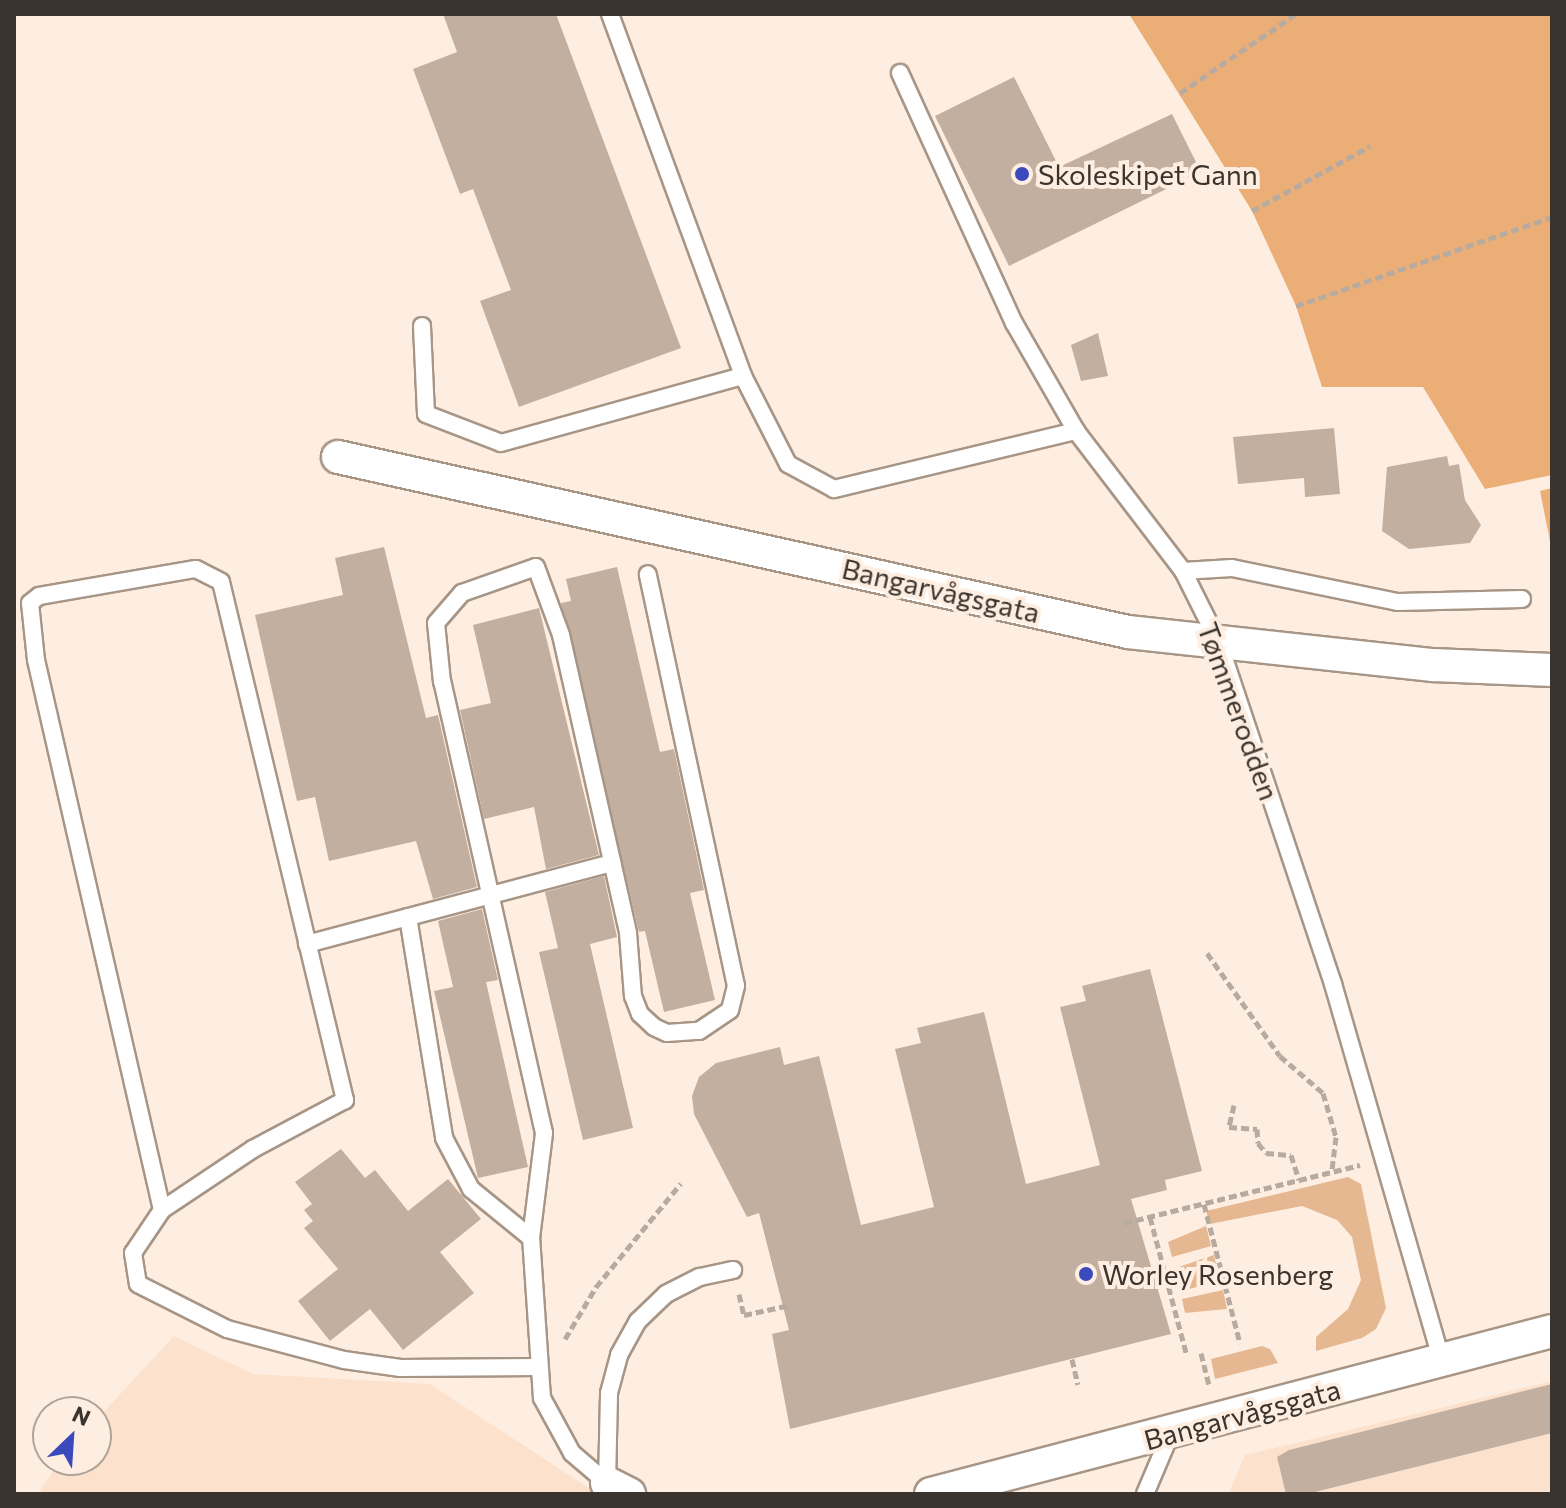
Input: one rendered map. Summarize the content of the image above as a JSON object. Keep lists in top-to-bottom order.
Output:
{
  "streets": {
    "street": ["Bangarvågsgata"],
    "lane": ["Tømmerodden"]
  },
  "crossings": [
    ["Bangarvågsgata", "Tømmerodden"]
  ],
  "places": ["Skoleskipet Gann", "Worley Rosenberg"],
  "north": "top right"
}
